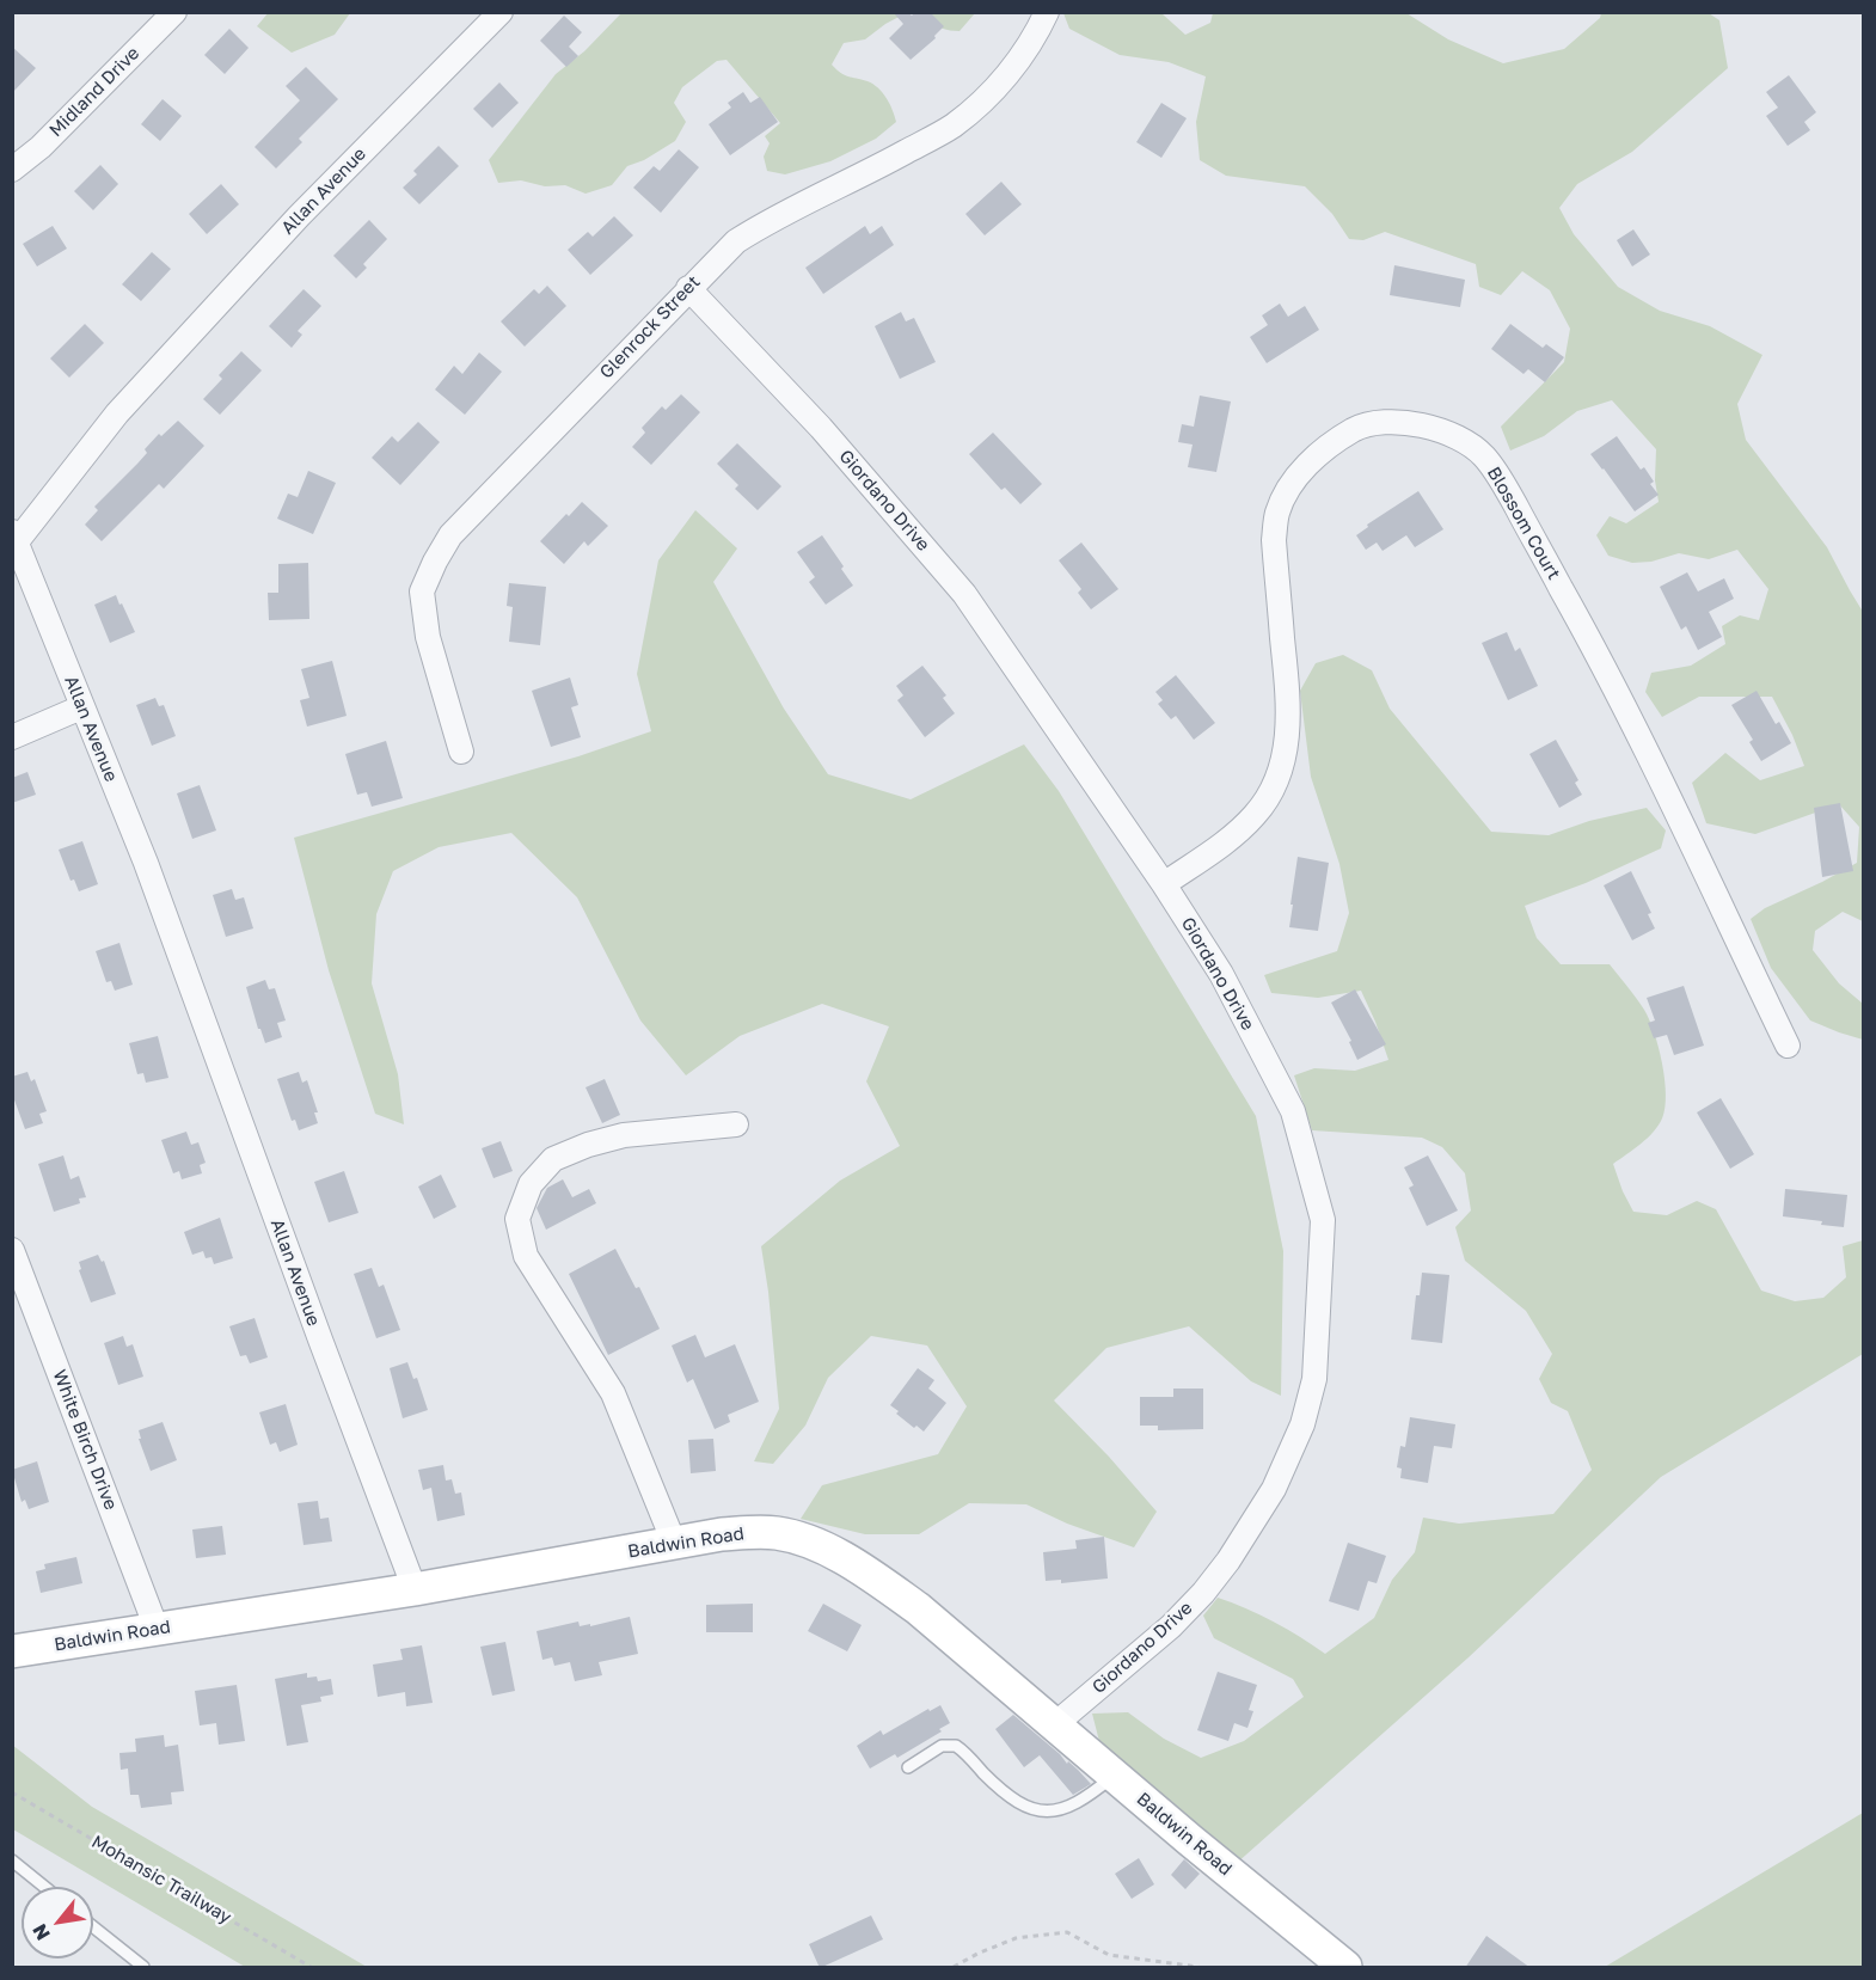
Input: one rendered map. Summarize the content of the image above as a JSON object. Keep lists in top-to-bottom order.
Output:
{
  "streets": {
    "street": [
      "Midland Drive",
      "Allan Avenue",
      "Glenrock Street",
      "Giordano Drive",
      "Blossom Court",
      "White Birch Drive",
      "Baldwin Road"
    ],
    "path": ["Mohansic Trailway"]
  },
  "crossings": [
    ["Allan Avenue", "Baldwin Road"],
    ["Glenrock Street", "Giordano Drive"],
    ["Giordano Drive", "Blossom Court"],
    ["Giordano Drive", "Baldwin Road"],
    ["White Birch Drive", "Baldwin Road"]
  ],
  "north": "bottom left"
}
